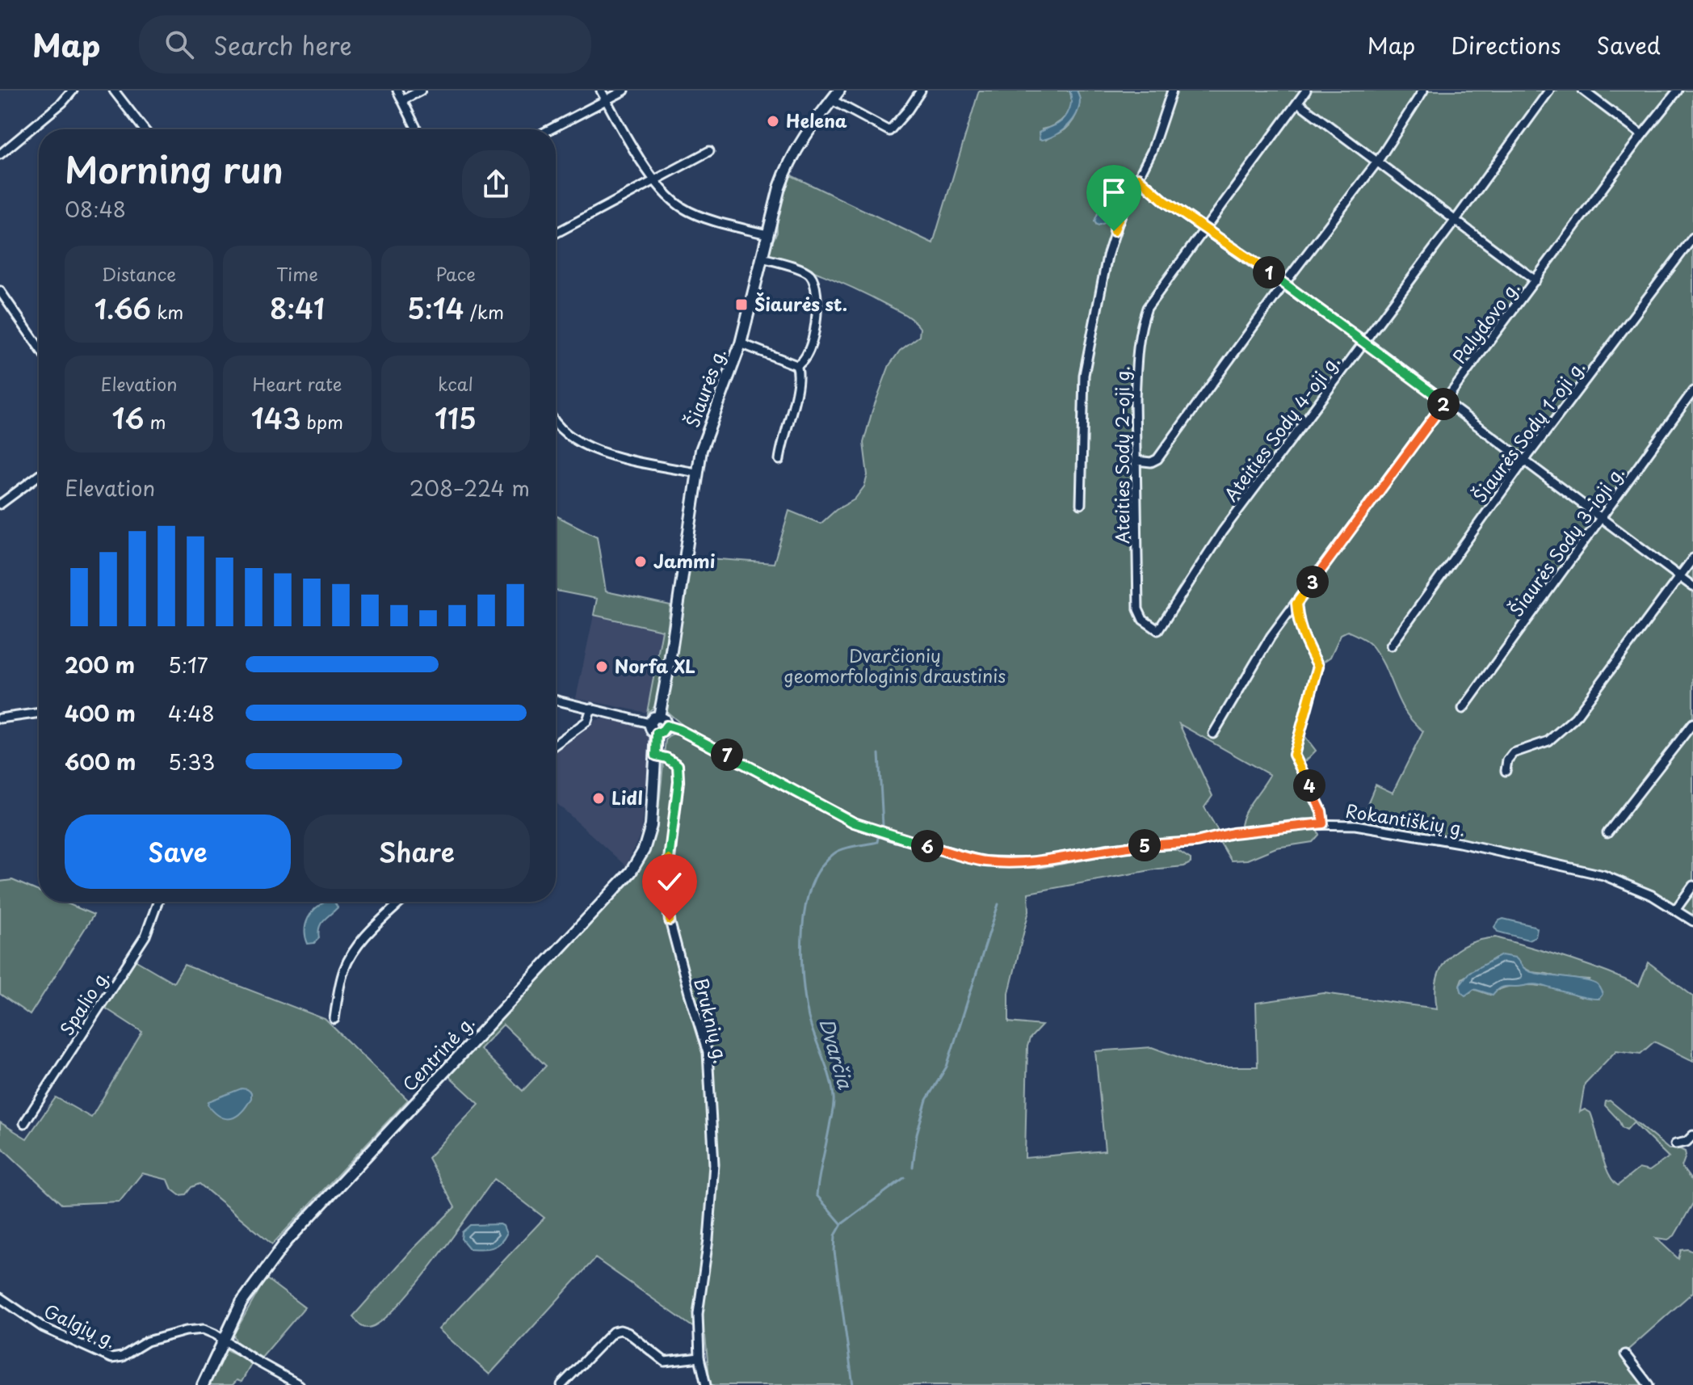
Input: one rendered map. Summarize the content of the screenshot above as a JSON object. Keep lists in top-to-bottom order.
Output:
{
  "streets": {
    "main road": ["Šiaurės g.", "Centrinė g."],
    "street": [
      "Palydovo g.",
      "Ateities Sodų 4-oji g.",
      "Šiaurės Sodų 1-oji g.",
      "Ateities Sodų 2-oji g.",
      "Šiaurės Sodų 3-ioji g.",
      "Rokantiškių g.",
      "Spalio g.",
      "Bruknių g.",
      "Galgių g."
    ]
  },
  "crossings": [
    ["Šiaurės g.", "Rokantiškių g."],
    ["Šiaurės g.", "Centrinė g."],
    ["Ateities Sodų 4-oji g.", "Ateities Sodų 2-oji g."],
    ["Rokantiškių g.", "Centrinė g."],
    ["Bruknių g.", "Centrinė g."],
    ["Centrinė g.", "Galgių g."]
  ],
  "water": ["Dvarčia"],
  "parks": ["Dvarčionių geomorfologinis draustinis"],
  "places": {
    "other": [
      "Helena",
      "Jammi",
      "Norfa XL",
      "Lidl"
    ],
    "transit": ["Šiaurės st."]
  },
  "page": {
    "header": "Map",
    "search": "Search here",
    "nav": ["Map", "Directions", "Saved"],
    "heading": ["Morning run", "08:48"],
    "stats": [
      ["Distance", "1.66 km"],
      ["Time", "8:41"],
      ["Pace", "5:14 /km"],
      ["Elevation", "16 m"],
      ["Heart rate", "143 bpm"],
      ["kcal", "115"]
    ],
    "pins": [
      "1",
      "2",
      "3",
      "7",
      "4",
      "5",
      "6"
    ],
    "chart": ["Elevation", "208–224 m"],
    "list": [
      {
        "name": "200 m",
        "note": "5:17"
      },
      {
        "name": "400 m",
        "note": "4:48"
      },
      {
        "name": "600 m",
        "note": "5:33"
      }
    ],
    "buttons": ["Save", "Share"]
  }
}
